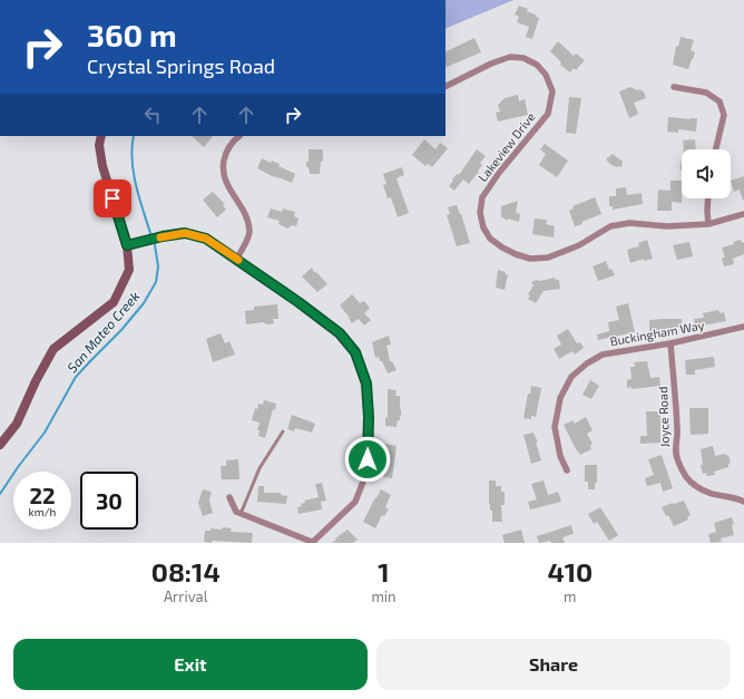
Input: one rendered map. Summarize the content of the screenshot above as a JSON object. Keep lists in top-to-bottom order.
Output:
{
  "streets": {
    "street": ["Lakeview Drive", "Buckingham Way", "Joyce Road"]
  },
  "crossings": [
    ["Buckingham Way", "Joyce Road"]
  ],
  "water": ["San Mateo Creek"],
  "page": {
    "turn": ["360 m", "Crystal Springs Road"],
    "speed": "22 km/h",
    "limit": "30",
    "eta": [
      "08:14",
      "Arrival",
      "1",
      "min",
      "410",
      "m"
    ],
    "buttons": ["Exit", "Share"]
  }
}
